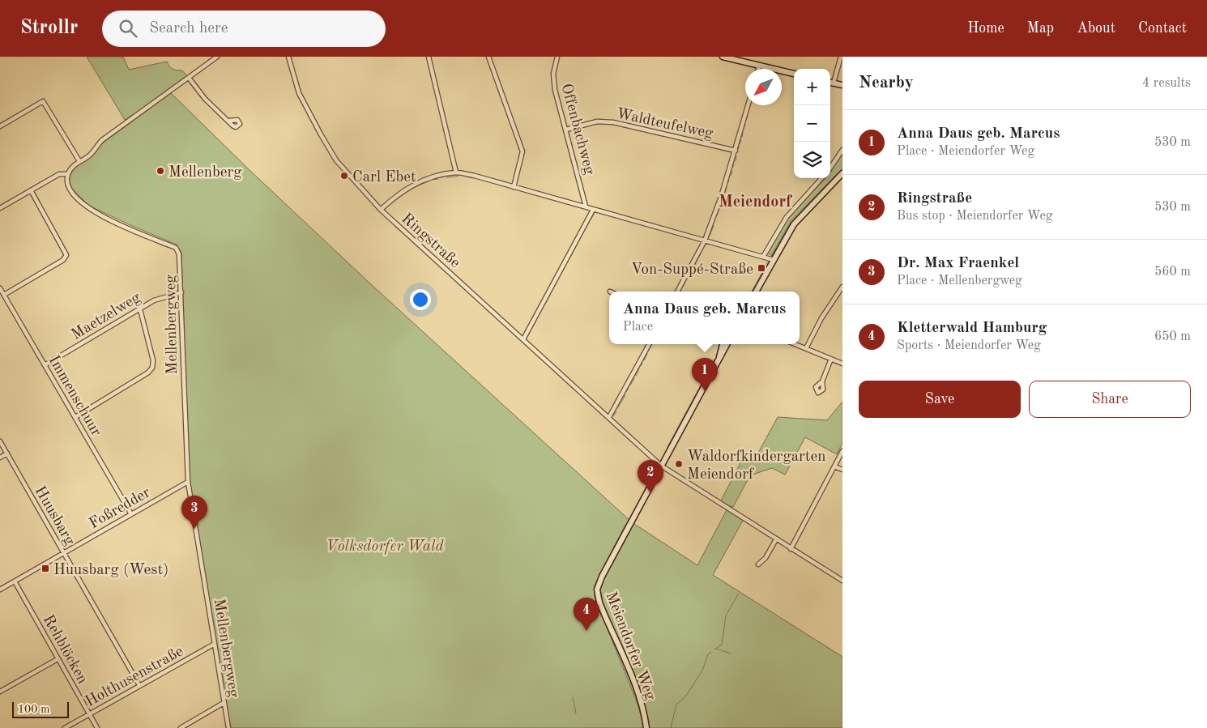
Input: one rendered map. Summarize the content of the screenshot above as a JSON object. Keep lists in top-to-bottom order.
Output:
{
  "streets": {
    "street": [
      "Waldteufelweg",
      "Offenbachweg",
      "Ringstraße",
      "Maetzelweg",
      "Mellenbergweg",
      "Immenschuur",
      "Foßredder",
      "Huusbarg",
      "Meiendorfer Weg",
      "Rehblöcken",
      "Holthusenstraße"
    ]
  },
  "crossings": [
    ["Waldteufelweg", "Offenbachweg"],
    ["Ringstraße", "Meiendorfer Weg"],
    ["Maetzelweg", "Mellenbergweg"],
    ["Maetzelweg", "Immenschuur"],
    ["Mellenbergweg", "Foßredder"],
    ["Mellenbergweg", "Holthusenstraße"],
    ["Immenschuur", "Foßredder"],
    ["Foßredder", "Huusbarg"],
    ["Foßredder", "Rehblöcken"],
    ["Huusbarg", "Holthusenstraße"],
    ["Rehblöcken", "Holthusenstraße"]
  ],
  "districts": ["Meiendorf"],
  "parks": ["Volksdorfer Wald"],
  "places": {
    "other": ["Mellenberg", "Carl Ebet", "Waldorfkindergarten Meiendorf"],
    "transit": ["Von-Suppé-Straße", "Huusbarg (West)"]
  },
  "scale_bar": "100 m",
  "north": "bottom left",
  "page": {
    "header": "Strollr",
    "search": "Search here",
    "nav": [
      "Home",
      "Map",
      "About",
      "Contact"
    ],
    "heading": ["Nearby", "4 results"],
    "map_buttons": ["+", "−"],
    "list": [
      {
        "mark": "1",
        "name": "Anna Daus geb. Marcus",
        "note": "Place · Meiendorfer Weg",
        "value": "530 m"
      },
      {
        "mark": "2",
        "name": "Ringstraße",
        "note": "Bus stop · Meiendorfer Weg",
        "value": "530 m"
      },
      {
        "mark": "3",
        "name": "Dr. Max Fraenkel",
        "note": "Place · Mellenbergweg",
        "value": "560 m"
      },
      {
        "mark": "4",
        "name": "Kletterwald Hamburg",
        "note": "Sports · Meiendorfer Weg",
        "value": "650 m"
      }
    ],
    "popup": ["Anna Daus geb. Marcus", "Place"],
    "pins": [
      "1",
      "2",
      "3",
      "4"
    ],
    "buttons": ["Save", "Share"],
    "scale": "100 m"
  }
}
